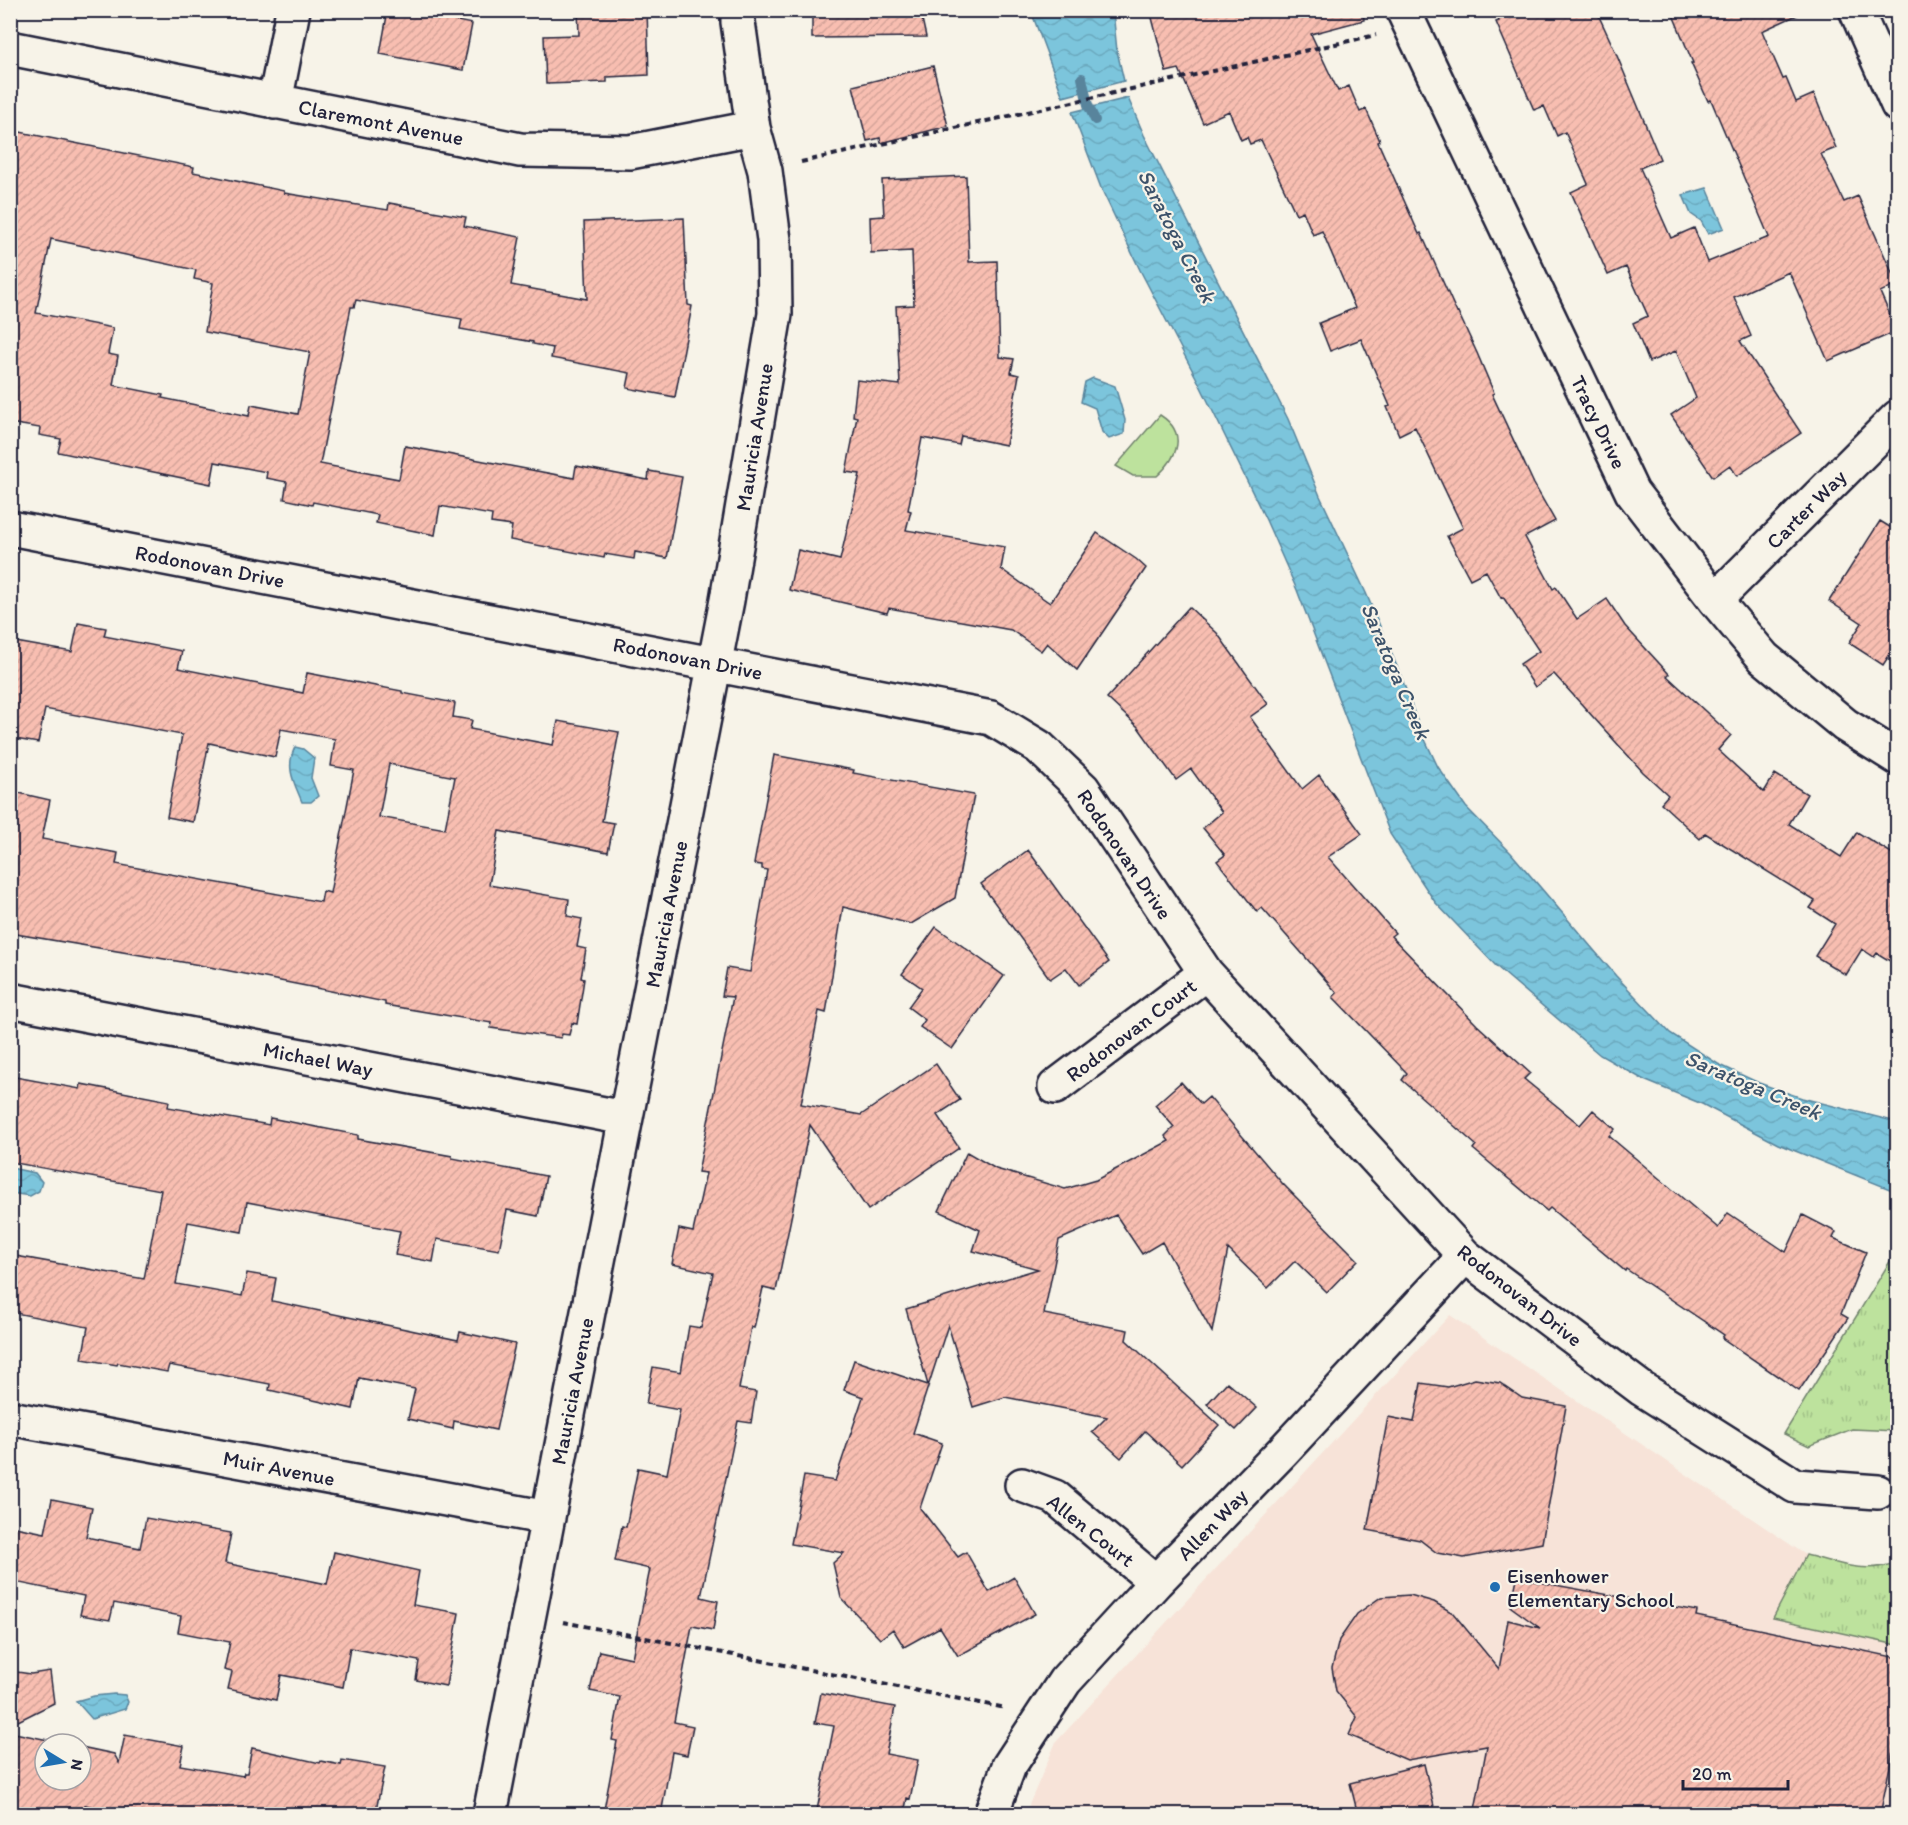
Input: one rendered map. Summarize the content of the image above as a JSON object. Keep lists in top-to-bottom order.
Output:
{
  "streets": {
    "street": [
      "Claremont Avenue",
      "Tracy Drive",
      "Mauricia Avenue",
      "Carter Way",
      "Rodonovan Drive",
      "Rodonovan Court",
      "Michael Way",
      "Muir Avenue",
      "Allen Way",
      "Allen Court"
    ]
  },
  "crossings": [
    ["Claremont Avenue", "Mauricia Avenue"],
    ["Tracy Drive", "Carter Way"],
    ["Mauricia Avenue", "Rodonovan Drive"],
    ["Mauricia Avenue", "Michael Way"],
    ["Mauricia Avenue", "Muir Avenue"],
    ["Rodonovan Drive", "Rodonovan Court"],
    ["Rodonovan Drive", "Allen Way"],
    ["Allen Way", "Allen Court"]
  ],
  "water": ["Saratoga Creek"],
  "places": ["Eisenhower Elementary School"],
  "scale_bar": "20 m",
  "north": "right"
}
